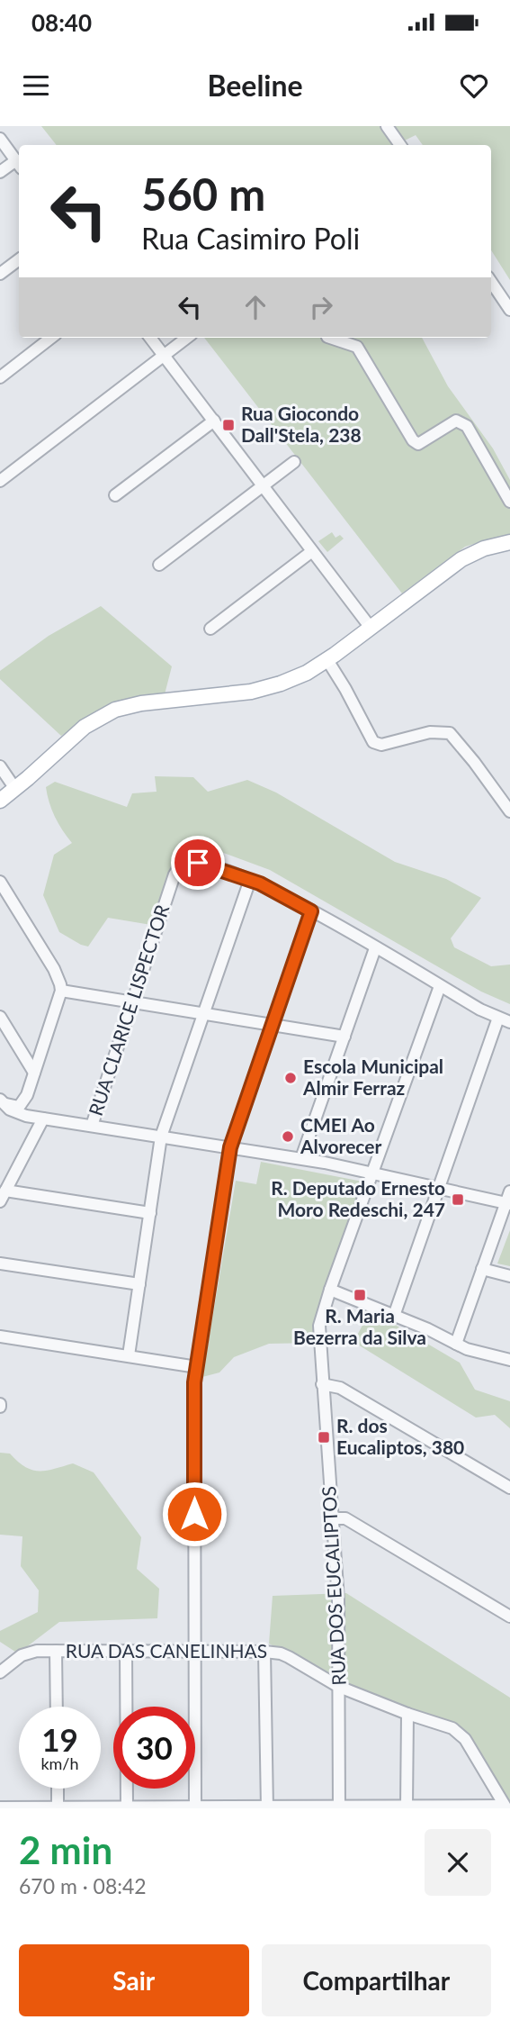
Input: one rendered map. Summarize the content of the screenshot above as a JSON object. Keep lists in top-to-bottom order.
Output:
{
  "streets": {
    "street": ["RUA CLARICE LISPECTOR", "RUA DOS EUCALIPTOS", "RUA DAS CANELINHAS"]
  },
  "crossings": [
    ["RUA DOS EUCALIPTOS", "RUA DAS CANELINHAS"]
  ],
  "places": {
    "transit": [
      "Rua Giocondo Dall'Stela, 238",
      "R. Deputado Ernesto Moro Redeschi, 247",
      "R. Maria Bezerra da Silva",
      "R. dos Eucaliptos, 380"
    ],
    "other": ["Escola Municipal Almir Ferraz", "CMEI Ao Alvorecer"]
  },
  "page": {
    "status": "08:40",
    "header": "Beeline",
    "turn": ["560 m", "Rua Casimiro Poli"],
    "speed": "19 km/h",
    "limit": "30",
    "heading": ["2 min", "670 m · 08:42"],
    "buttons": ["Sair", "Compartilhar"]
  }
}
